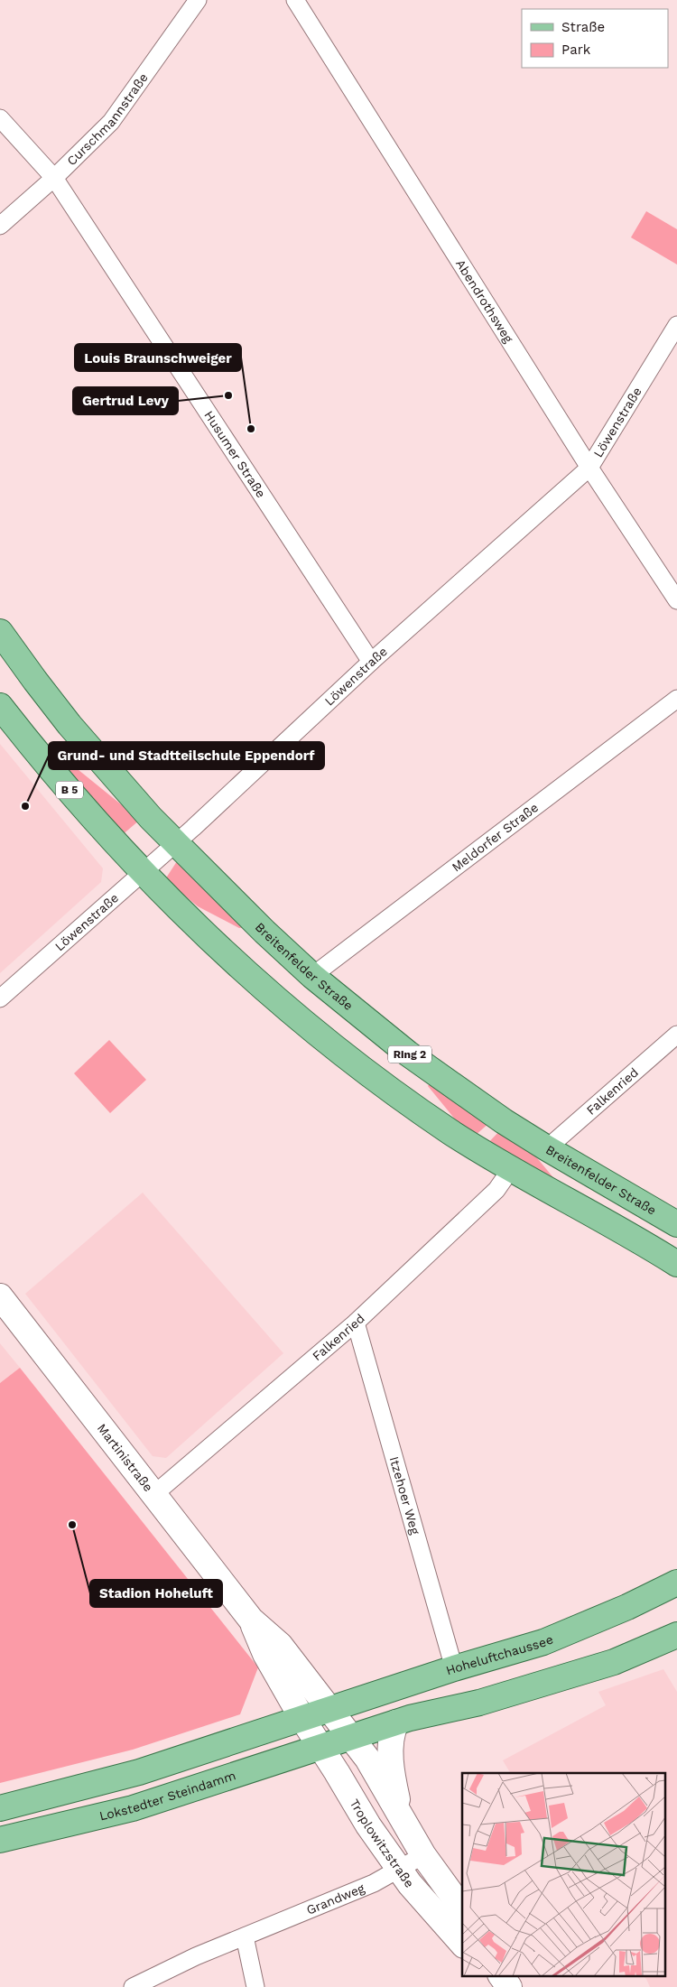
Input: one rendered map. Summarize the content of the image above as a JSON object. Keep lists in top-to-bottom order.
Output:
{
  "streets": {
    "main road": [
      "B 5",
      "Breitenfelder Straße",
      "Ring 2",
      "Hoheluftchaussee",
      "Lokstedter Steindamm"
    ],
    "street": [
      "Curschmannstraße",
      "Abendrothsweg",
      "Löwenstraße",
      "Husumer Straße",
      "Meldorfer Straße",
      "Falkenried",
      "Martinistraße",
      "Itzehoer Weg",
      "Troplowitzstraße",
      "Grandweg"
    ]
  },
  "crossings": [
    ["Curschmannstraße", "Husumer Straße"],
    ["Abendrothsweg", "Löwenstraße"],
    ["Löwenstraße", "Husumer Straße"],
    ["Löwenstraße", "B 5"],
    ["Löwenstraße", "Breitenfelder Straße"],
    ["Meldorfer Straße", "Breitenfelder Straße"],
    ["Breitenfelder Straße", "Falkenried"],
    ["Falkenried", "Martinistraße"],
    ["Falkenried", "Itzehoer Weg"],
    ["Martinistraße", "Hoheluftchaussee"],
    ["Martinistraße", "Lokstedter Steindamm"],
    ["Martinistraße", "Troplowitzstraße"],
    ["Itzehoer Weg", "Hoheluftchaussee"],
    ["Hoheluftchaussee", "Lokstedter Steindamm"],
    ["Hoheluftchaussee", "Troplowitzstraße"],
    ["Lokstedter Steindamm", "Troplowitzstraße"],
    ["Troplowitzstraße", "Grandweg"]
  ],
  "places": [
    "Gertrud Levy",
    "Louis Braunschweiger",
    "Grund- und Stadtteilschule Eppendorf",
    "Stadion Hoheluft"
  ],
  "legend": ["Straße", "Park"]
}
